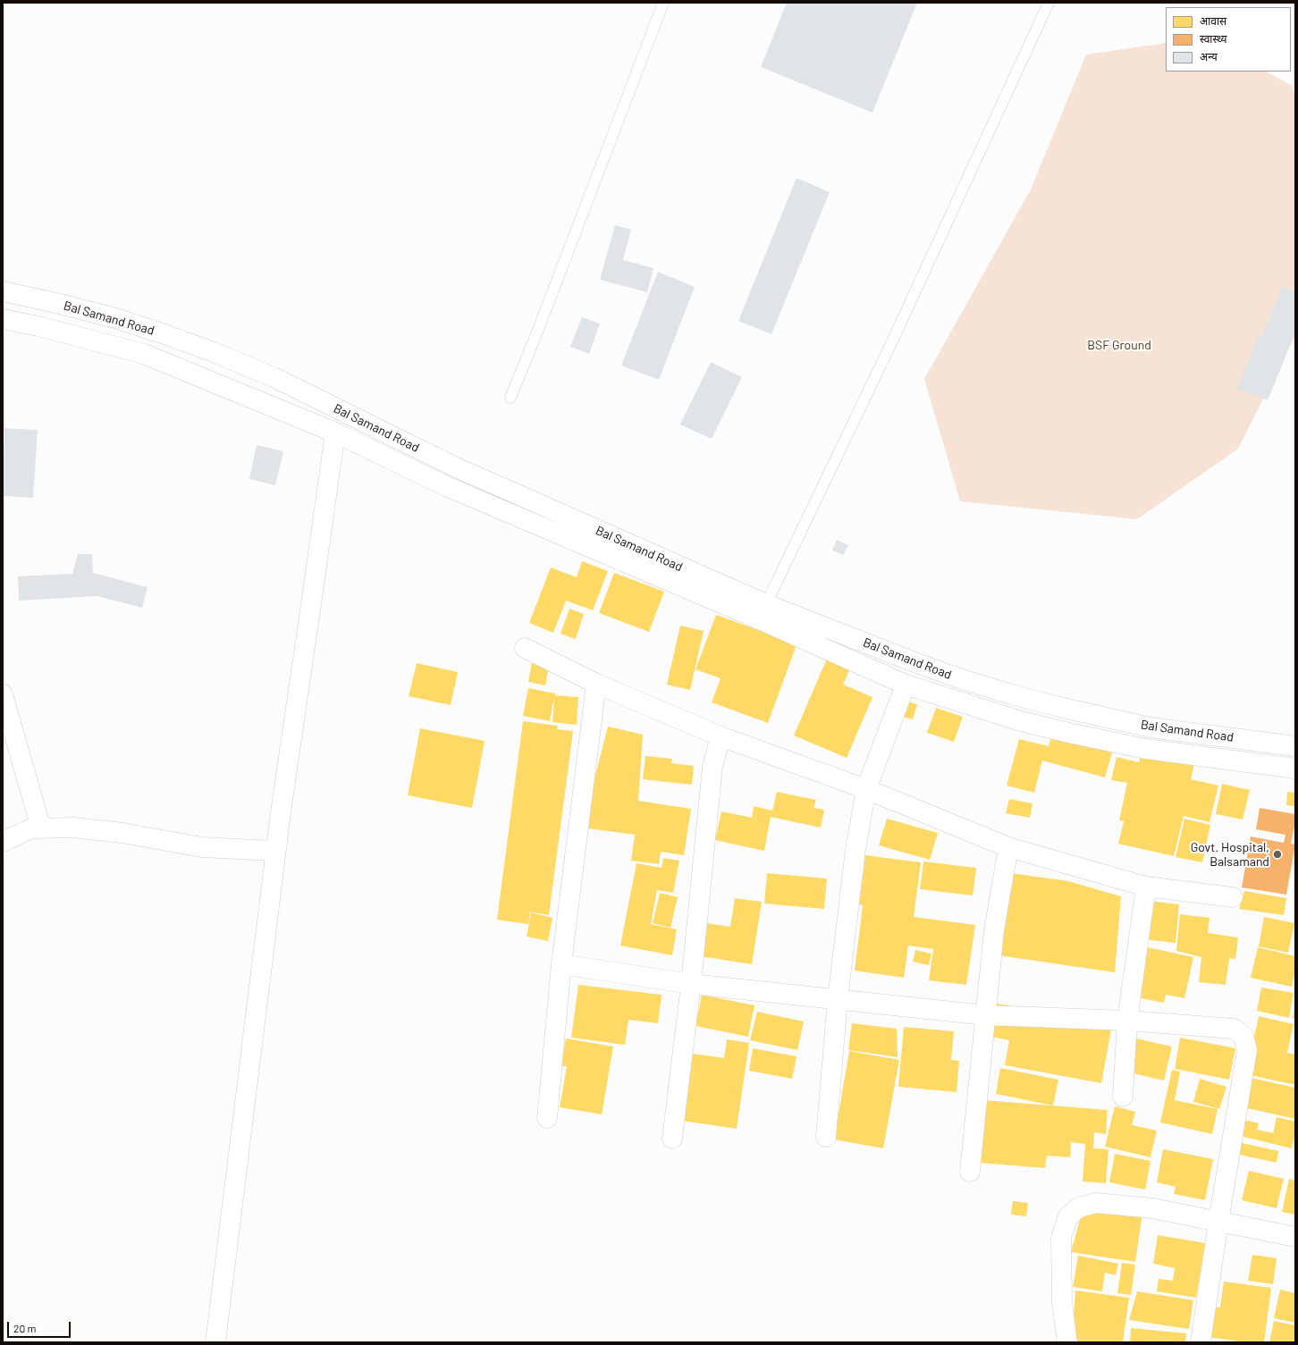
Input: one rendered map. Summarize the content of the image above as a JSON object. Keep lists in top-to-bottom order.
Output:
{
  "streets": {
    "street": ["Bal Samand Road"]
  },
  "parks": ["BSF Ground"],
  "places": ["Govt. Hospital, Balsamand"],
  "legend": ["आवास", "स्वास्थ्य", "अन्य"],
  "scale_bar": "20 m"
}
